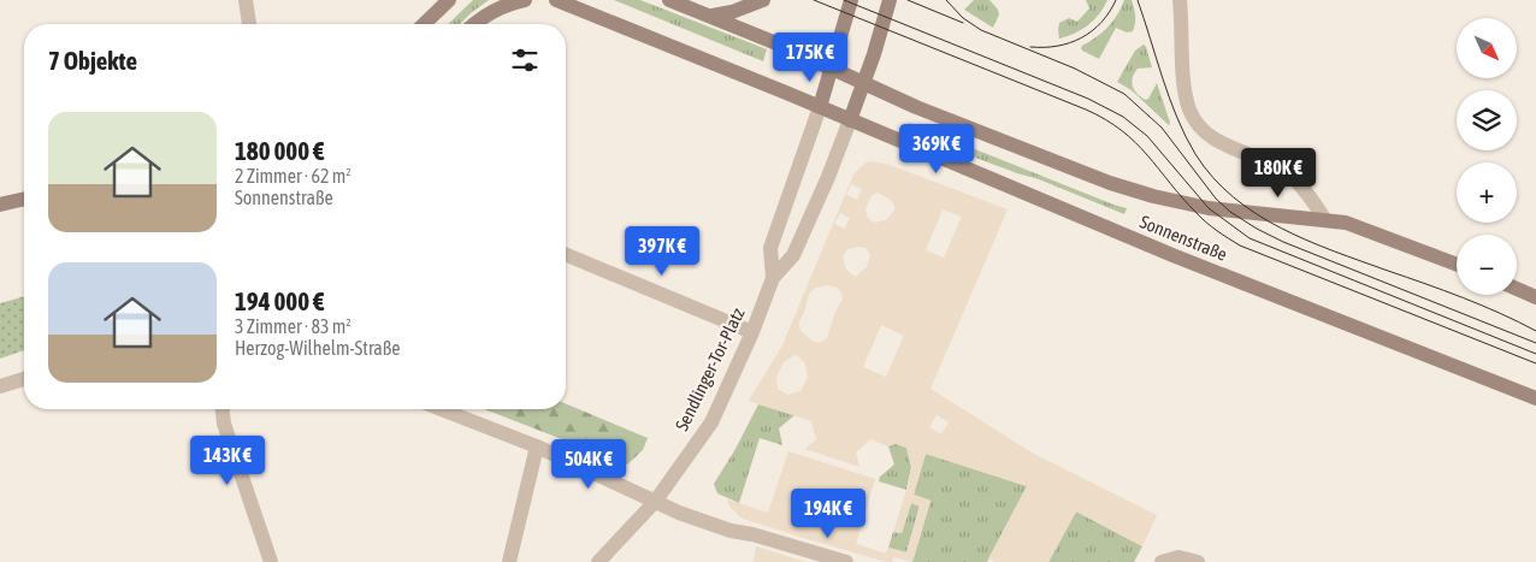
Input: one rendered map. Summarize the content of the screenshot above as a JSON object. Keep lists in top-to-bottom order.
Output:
{
  "streets": {
    "main road": ["Sonnenstraße"],
    "street": ["Sendlinger-Tor-Platz"]
  },
  "crossings": [
    ["Sonnenstraße", "Sendlinger-Tor-Platz"]
  ],
  "north": "bottom right",
  "page": {
    "map_buttons": ["+", "−"],
    "heading": "7 Objekte",
    "price": [
      "175K €",
      "369K €",
      "180K €",
      "397K €",
      "143K €",
      "504K €",
      "194K €"
    ],
    "list": [
      {
        "name": "180 000 €",
        "note": "2 Zimmer · 62 m² · Sonnenstraße"
      },
      {
        "name": "194 000 €",
        "note": "3 Zimmer · 83 m² · Herzog-Wilhelm-Straße"
      }
    ]
  }
}
